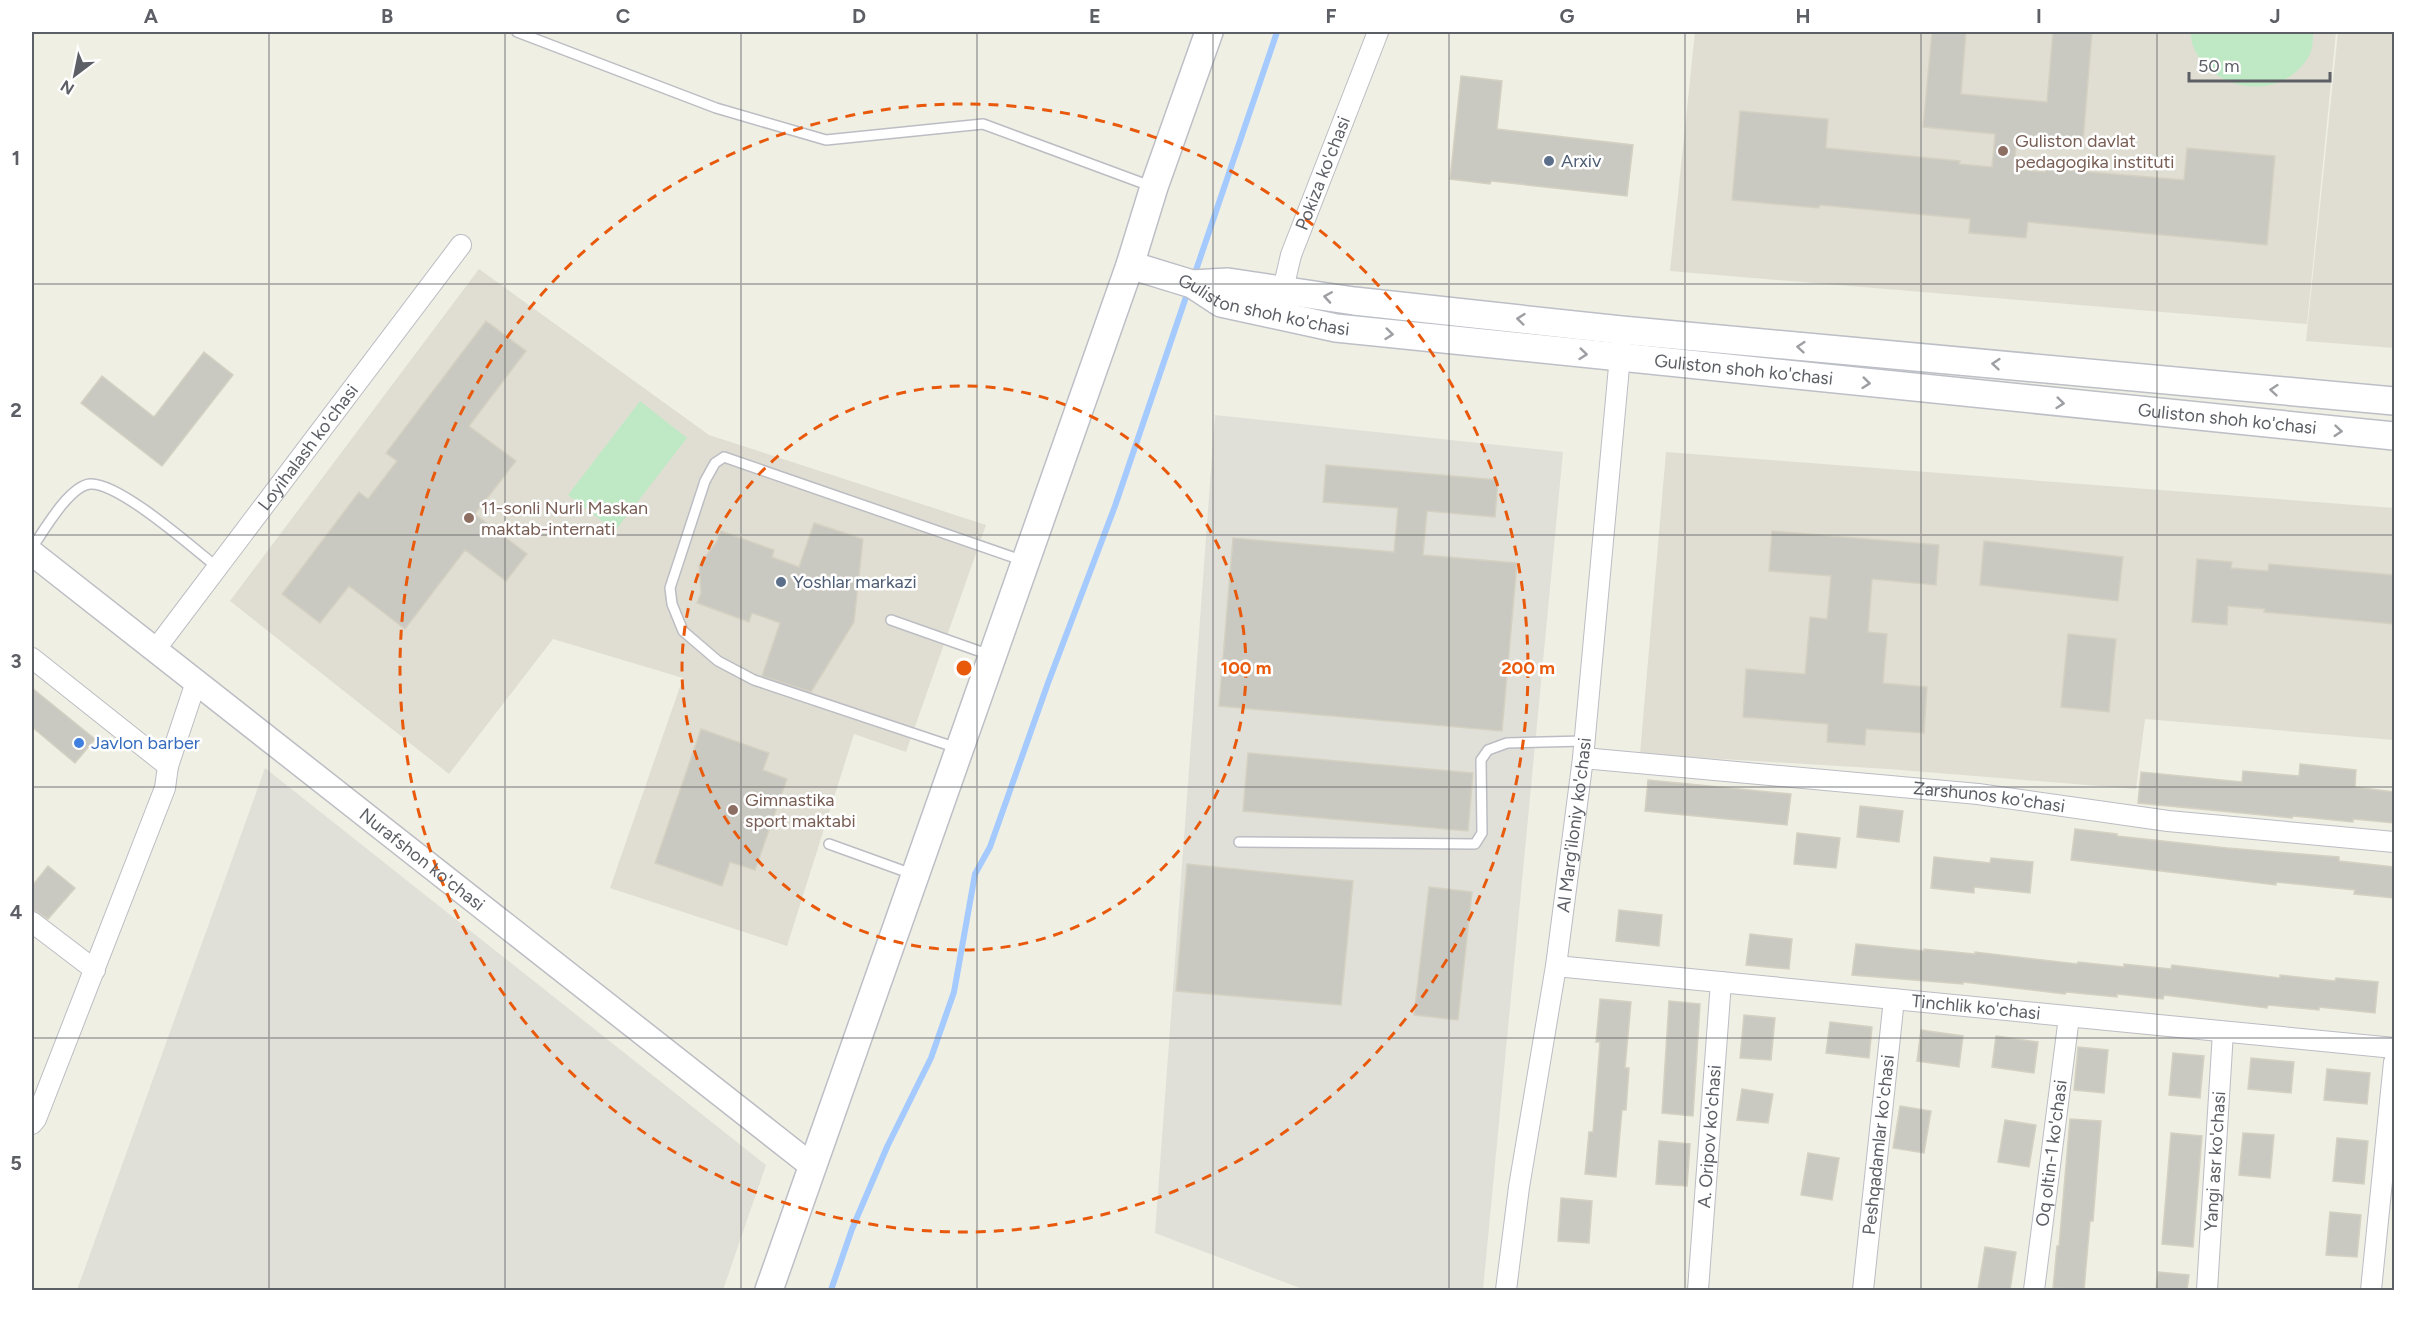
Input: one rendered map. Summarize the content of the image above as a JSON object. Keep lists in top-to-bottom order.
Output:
{
  "streets": {
    "main road": ["Guliston shoh ko'chasi"],
    "street": [
      "Pokiza ko'chasi",
      "Loyihalash ko'chasi",
      "Zarshunos ko'chasi",
      "Al Marg'iloniy ko'chasi",
      "Nurafshon ko'chasi",
      "Tinchlik ko'chasi",
      "A. Oripov ko'chasi",
      "Peshqadamlar ko'chasi",
      "Oq oltin-1 ko'chasi",
      "Yangi asr ko'chasi"
    ]
  },
  "crossings": [
    ["Pokiza ko'chasi", "Guliston shoh ko'chasi"],
    ["Guliston shoh ko'chasi", "Al Marg'iloniy ko'chasi"],
    ["Loyihalash ko'chasi", "Nurafshon ko'chasi"],
    ["Zarshunos ko'chasi", "Al Marg'iloniy ko'chasi"],
    ["Al Marg'iloniy ko'chasi", "Tinchlik ko'chasi"],
    ["Tinchlik ko'chasi", "A. Oripov ko'chasi"],
    ["Tinchlik ko'chasi", "Peshqadamlar ko'chasi"],
    ["Tinchlik ko'chasi", "Oq oltin-1 ko'chasi"],
    ["Tinchlik ko'chasi", "Yangi asr ko'chasi"]
  ],
  "places": [
    "Guliston davlat pedagogika instituti",
    "Arxiv",
    "11-sonli Nurli Maskan maktab-internati",
    "Yoshlar markazi",
    "Javlon barber",
    "Gimnastika sport maktabi"
  ],
  "scale_bar": "50 m",
  "north": "bottom left",
  "grid": {
    "columns": [
      "A",
      "B",
      "C",
      "D",
      "E",
      "F",
      "G",
      "H",
      "I",
      "J"
    ],
    "rows": [
      "1",
      "2",
      "3",
      "4",
      "5"
    ]
  },
  "rings": ["100 m", "200 m"]
}
